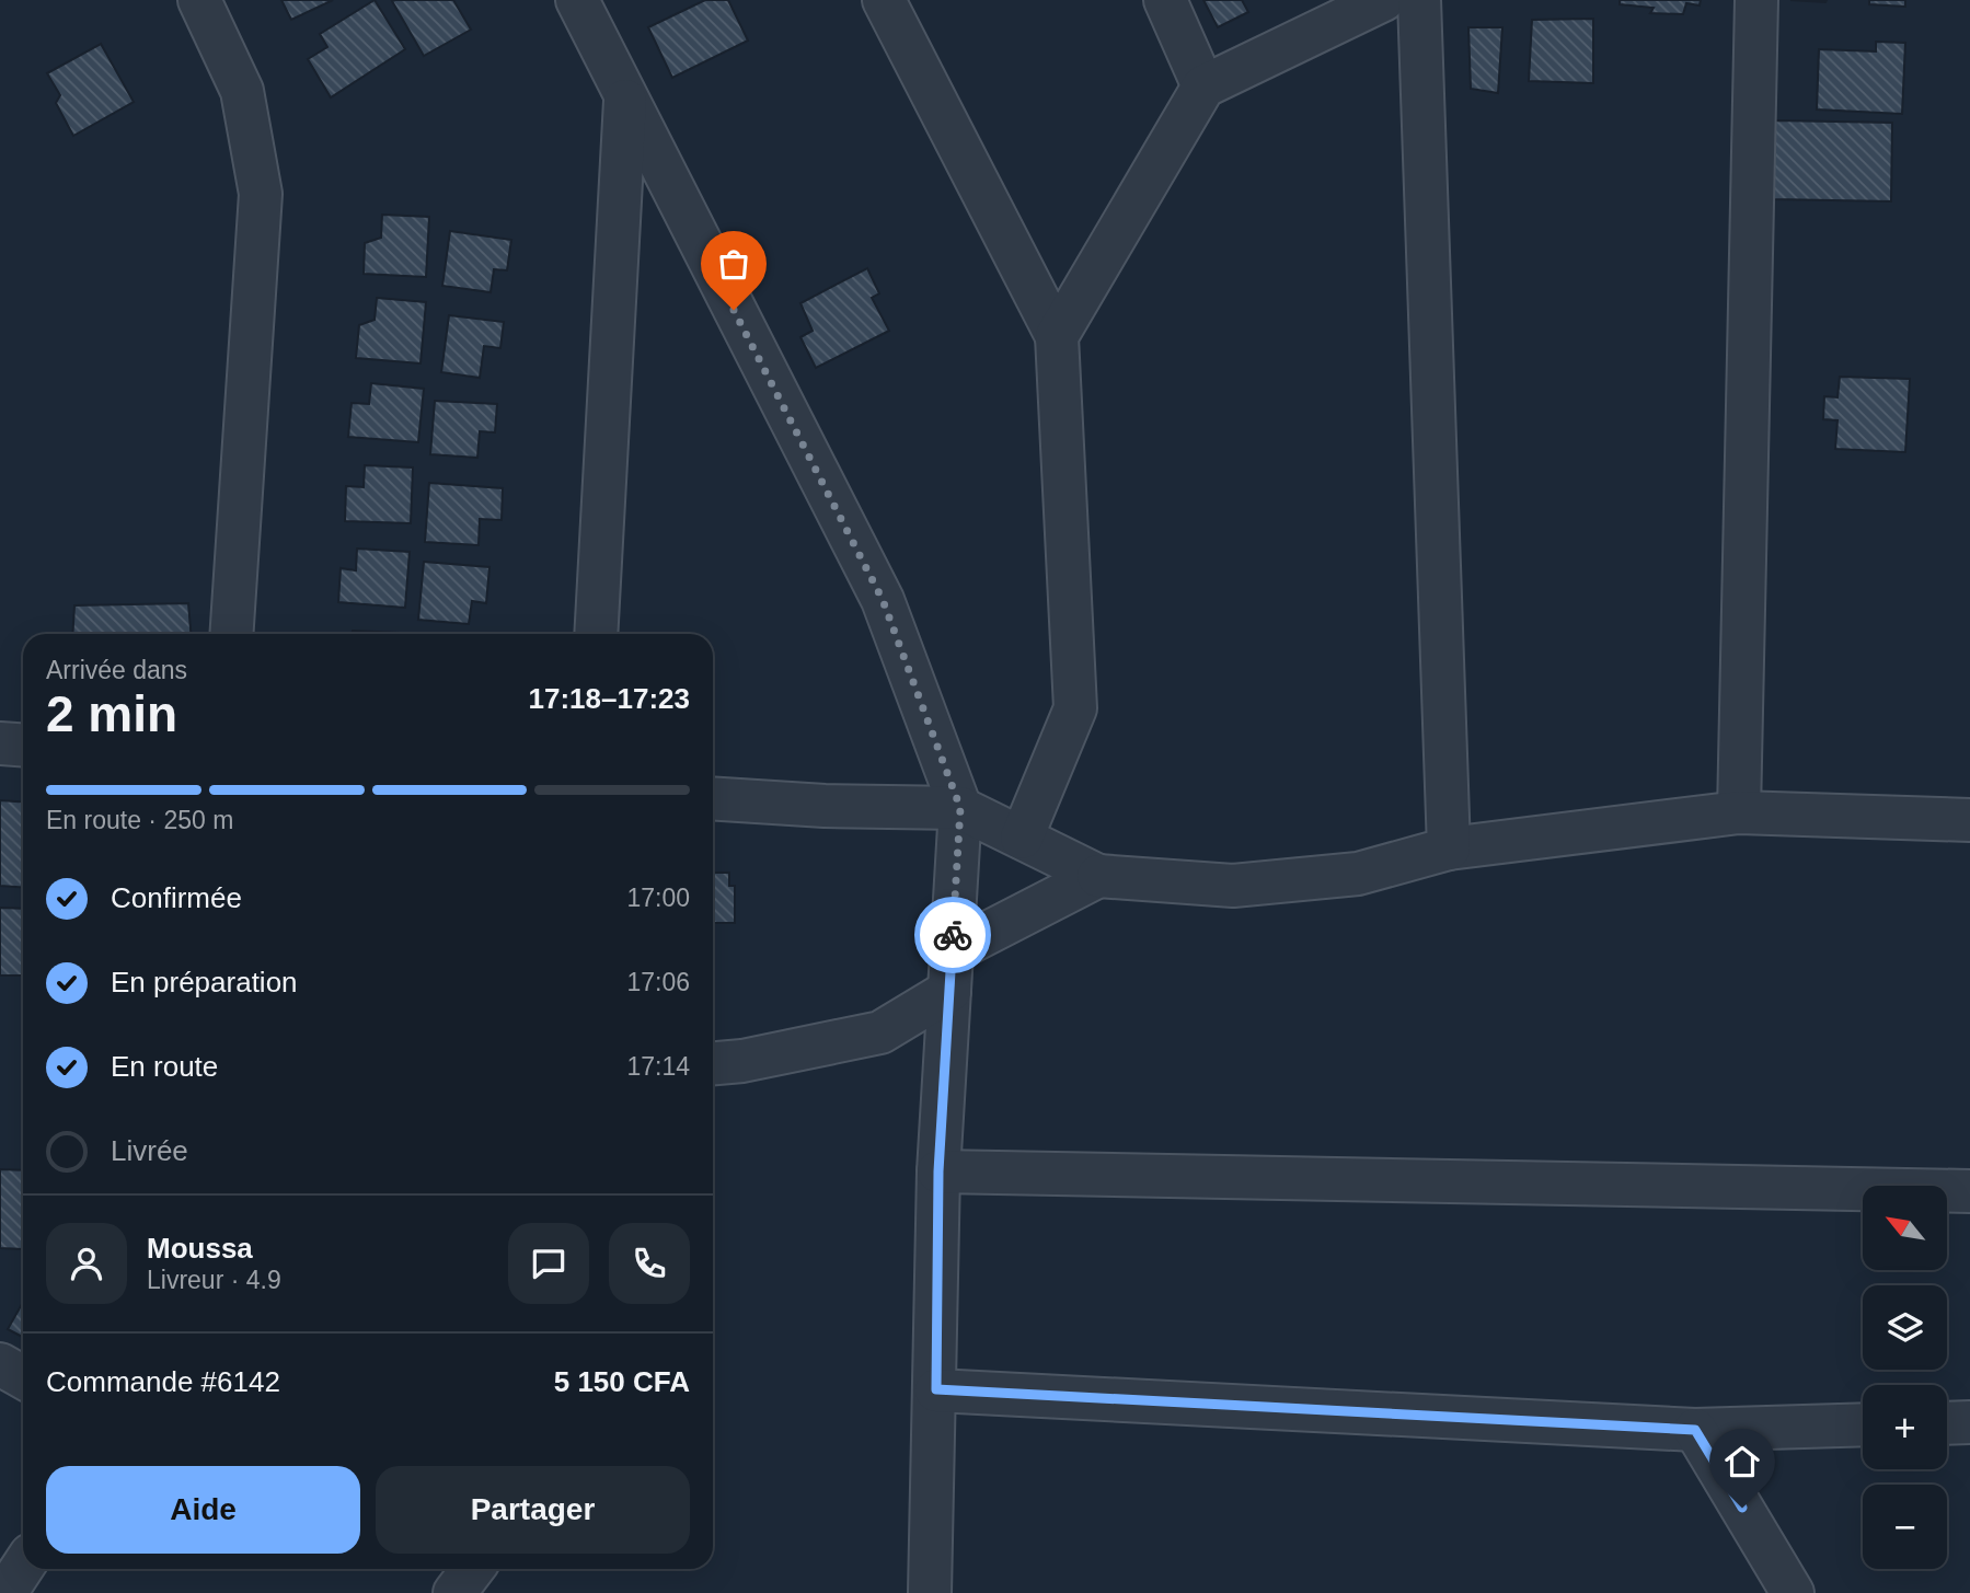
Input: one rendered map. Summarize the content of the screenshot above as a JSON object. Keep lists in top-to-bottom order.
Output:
{
  "north": "top left",
  "page": {
    "heading": ["2 min", "Arrivée dans", "17:18–17:23"],
    "panel": [
      "Moussa",
      "Livreur · 4.9",
      "Commande #6142",
      "5 150 CFA"
    ],
    "bar": "En route · 250 m",
    "list": [
      ["Confirmée", "17:00"],
      ["En préparation", "17:06"],
      ["En route", "17:14"],
      "Livrée"
    ],
    "map_buttons": ["+", "−"],
    "buttons": ["Aide", "Partager"]
  }
}
